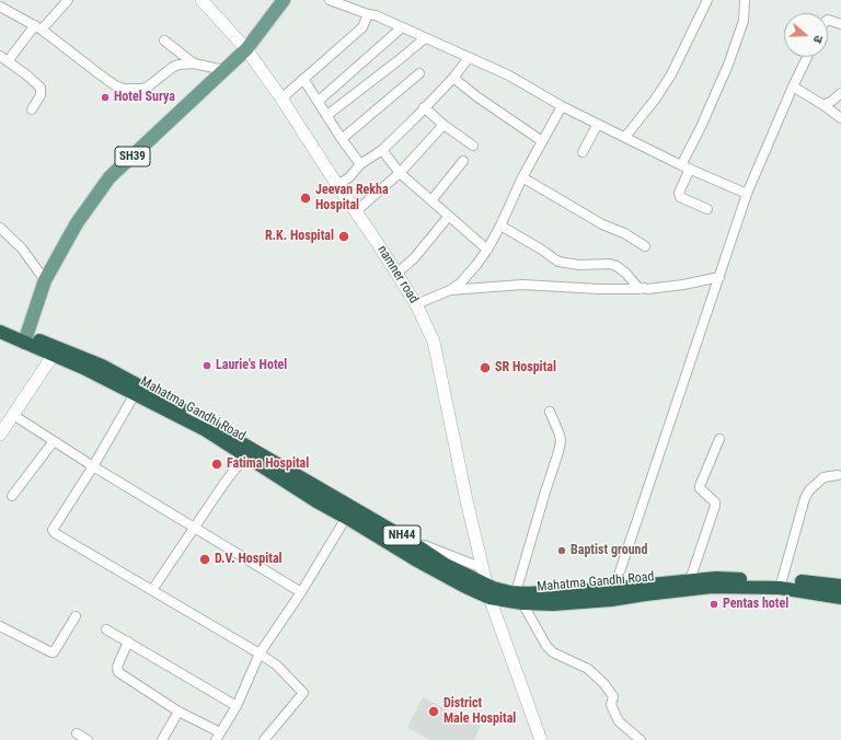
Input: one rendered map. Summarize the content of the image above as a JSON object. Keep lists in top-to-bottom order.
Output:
{
  "streets": {
    "highway": ["Mahatma Gandhi Road", "NH44"],
    "main road": ["SH39", "namner road"]
  },
  "crossings": [
    ["SH39", "namner road"],
    ["SH39", "Mahatma Gandhi Road"],
    ["namner road", "Mahatma Gandhi Road"]
  ],
  "places": [
    "Hotel Surya",
    "Jeevan Rekha Hospital",
    "R.K. Hospital",
    "Laurie's Hotel",
    "SR Hospital",
    "Fatima Hospital",
    "Baptist ground",
    "D.V. Hospital",
    "Pentas hotel",
    "District Male Hospital"
  ],
  "north": "right"
}
